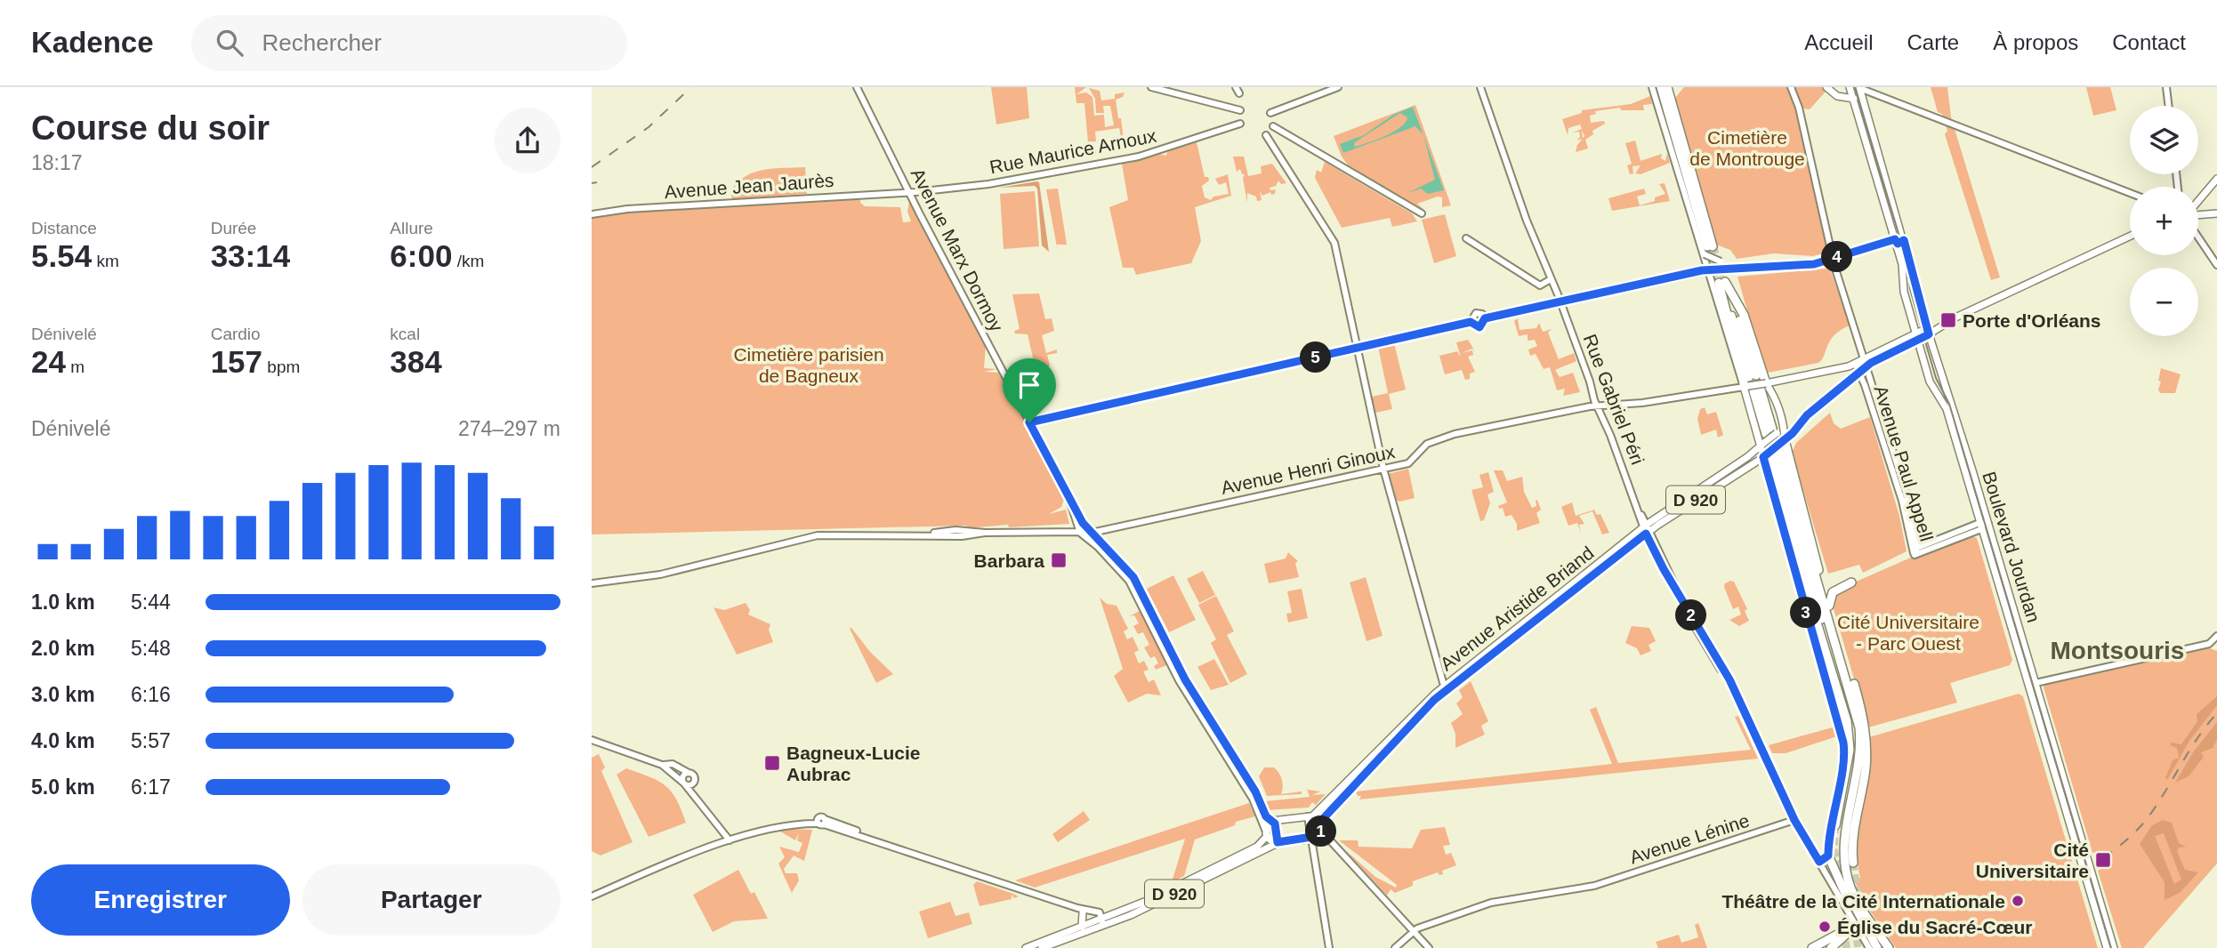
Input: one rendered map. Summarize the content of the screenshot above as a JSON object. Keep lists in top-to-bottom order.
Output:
{
  "streets": {
    "main road": [
      "Rue Maurice Arnoux",
      "Avenue Jean Jaurès",
      "Avenue Marx Dormoy",
      "Rue Gabriel Péri",
      "Avenue Paul Appell",
      "Avenue Henri Ginoux",
      "D 920",
      "Boulevard Jourdan",
      "Avenue Aristide Briand",
      "Avenue Lénine"
    ]
  },
  "crossings": [
    ["Rue Maurice Arnoux", "Avenue Jean Jaurès"],
    ["Rue Maurice Arnoux", "Avenue Marx Dormoy"],
    ["Avenue Jean Jaurès", "Avenue Marx Dormoy"],
    ["Avenue Marx Dormoy", "Avenue Henri Ginoux"],
    ["Avenue Marx Dormoy", "D 920"],
    ["Rue Gabriel Péri", "Avenue Henri Ginoux"],
    ["Rue Gabriel Péri", "Avenue Aristide Briand"],
    ["Rue Gabriel Péri", "Avenue Lénine"],
    ["Avenue Paul Appell", "Avenue Aristide Briand"],
    ["Boulevard Jourdan", "Avenue Aristide Briand"]
  ],
  "districts": ["Montsouris"],
  "parks": ["Cimetière de Montrouge", "Cimetière parisien de Bagneux", "Cité Universitaire - Parc Ouest"],
  "places": {
    "transit": [
      "Porte d'Orléans",
      "Barbara",
      "Bagneux-Lucie Aubrac",
      "Cité Universitaire"
    ],
    "other": ["Théâtre de la Cité Internationale", "Église du Sacré-Cœur"]
  },
  "page": {
    "header": "Kadence",
    "search": "Rechercher",
    "nav": [
      "Accueil",
      "Carte",
      "À propos",
      "Contact"
    ],
    "heading": ["Course du soir", "18:17"],
    "map_buttons": ["+", "−"],
    "stats": [
      ["Distance", "5.54 km"],
      ["Durée", "33:14"],
      ["Allure", "6:00 /km"],
      ["Dénivelé", "24 m"],
      ["Cardio", "157 bpm"],
      ["kcal", "384"]
    ],
    "pins": [
      "4",
      "5",
      "3",
      "2",
      "1"
    ],
    "chart": ["Dénivelé", "274–297 m"],
    "list": [
      {
        "name": "1.0 km",
        "note": "5:44"
      },
      {
        "name": "2.0 km",
        "note": "5:48"
      },
      {
        "name": "3.0 km",
        "note": "6:16"
      },
      {
        "name": "4.0 km",
        "note": "5:57"
      },
      {
        "name": "5.0 km",
        "note": "6:17"
      }
    ],
    "buttons": ["Enregistrer", "Partager"]
  }
}
